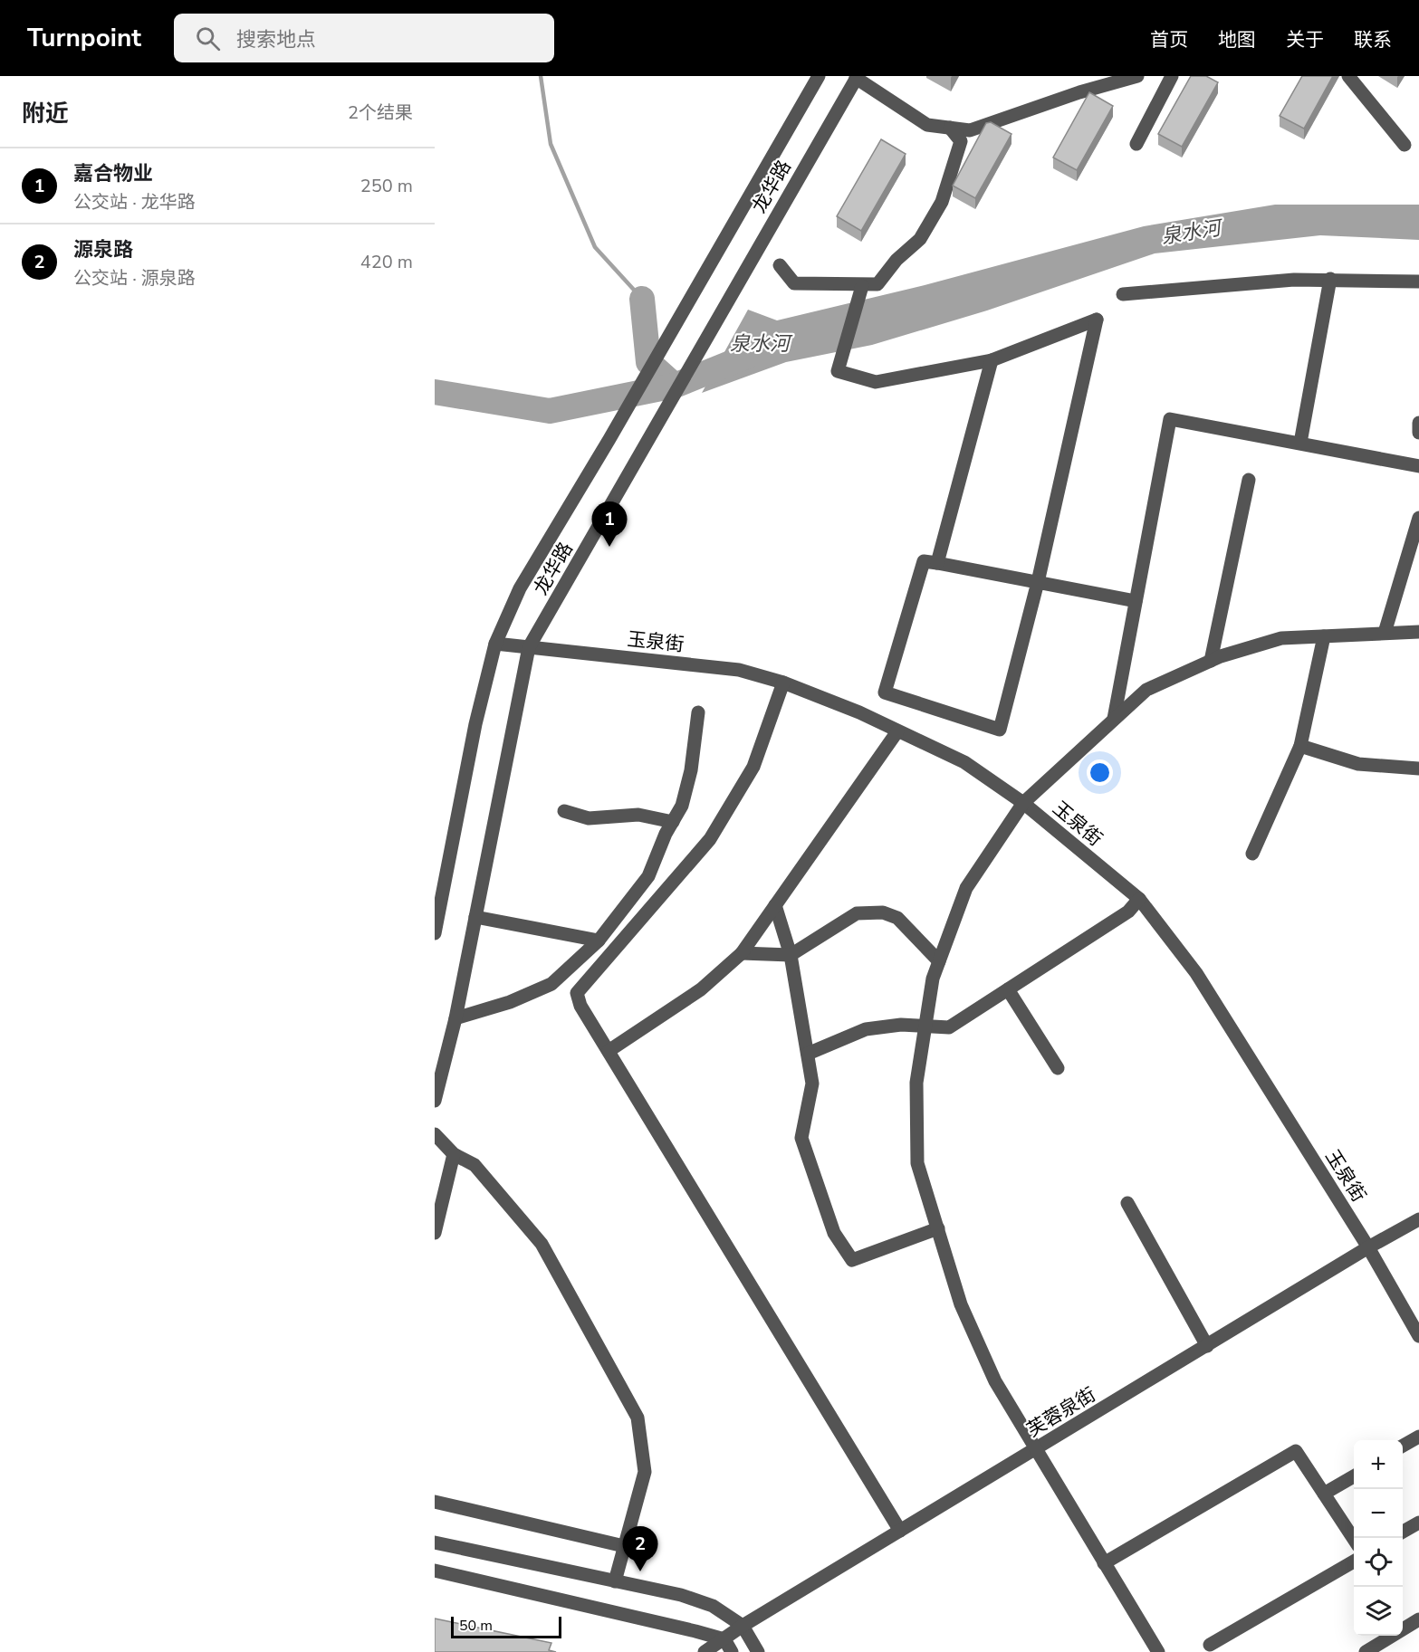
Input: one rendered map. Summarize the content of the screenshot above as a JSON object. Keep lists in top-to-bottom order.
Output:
{
  "streets": {
    "street": ["龙华路", "玉泉街", "芙蓉泉街"]
  },
  "crossings": [
    ["龙华路", "玉泉街"],
    ["玉泉街", "芙蓉泉街"]
  ],
  "water": ["泉水河"],
  "scale_bar": "50 m",
  "page": {
    "header": "Turnpoint",
    "search": "搜索地点",
    "nav": [
      "首页",
      "地图",
      "关于",
      "联系"
    ],
    "heading": ["附近", "2个结果"],
    "list": [
      {
        "mark": "1",
        "name": "嘉合物业",
        "note": "公交站 · 龙华路",
        "value": "250 m"
      },
      {
        "mark": "2",
        "name": "源泉路",
        "note": "公交站 · 源泉路",
        "value": "420 m"
      }
    ],
    "pins": ["1", "2"],
    "map_buttons": ["+", "−"],
    "scale": "50 m"
  }
}
